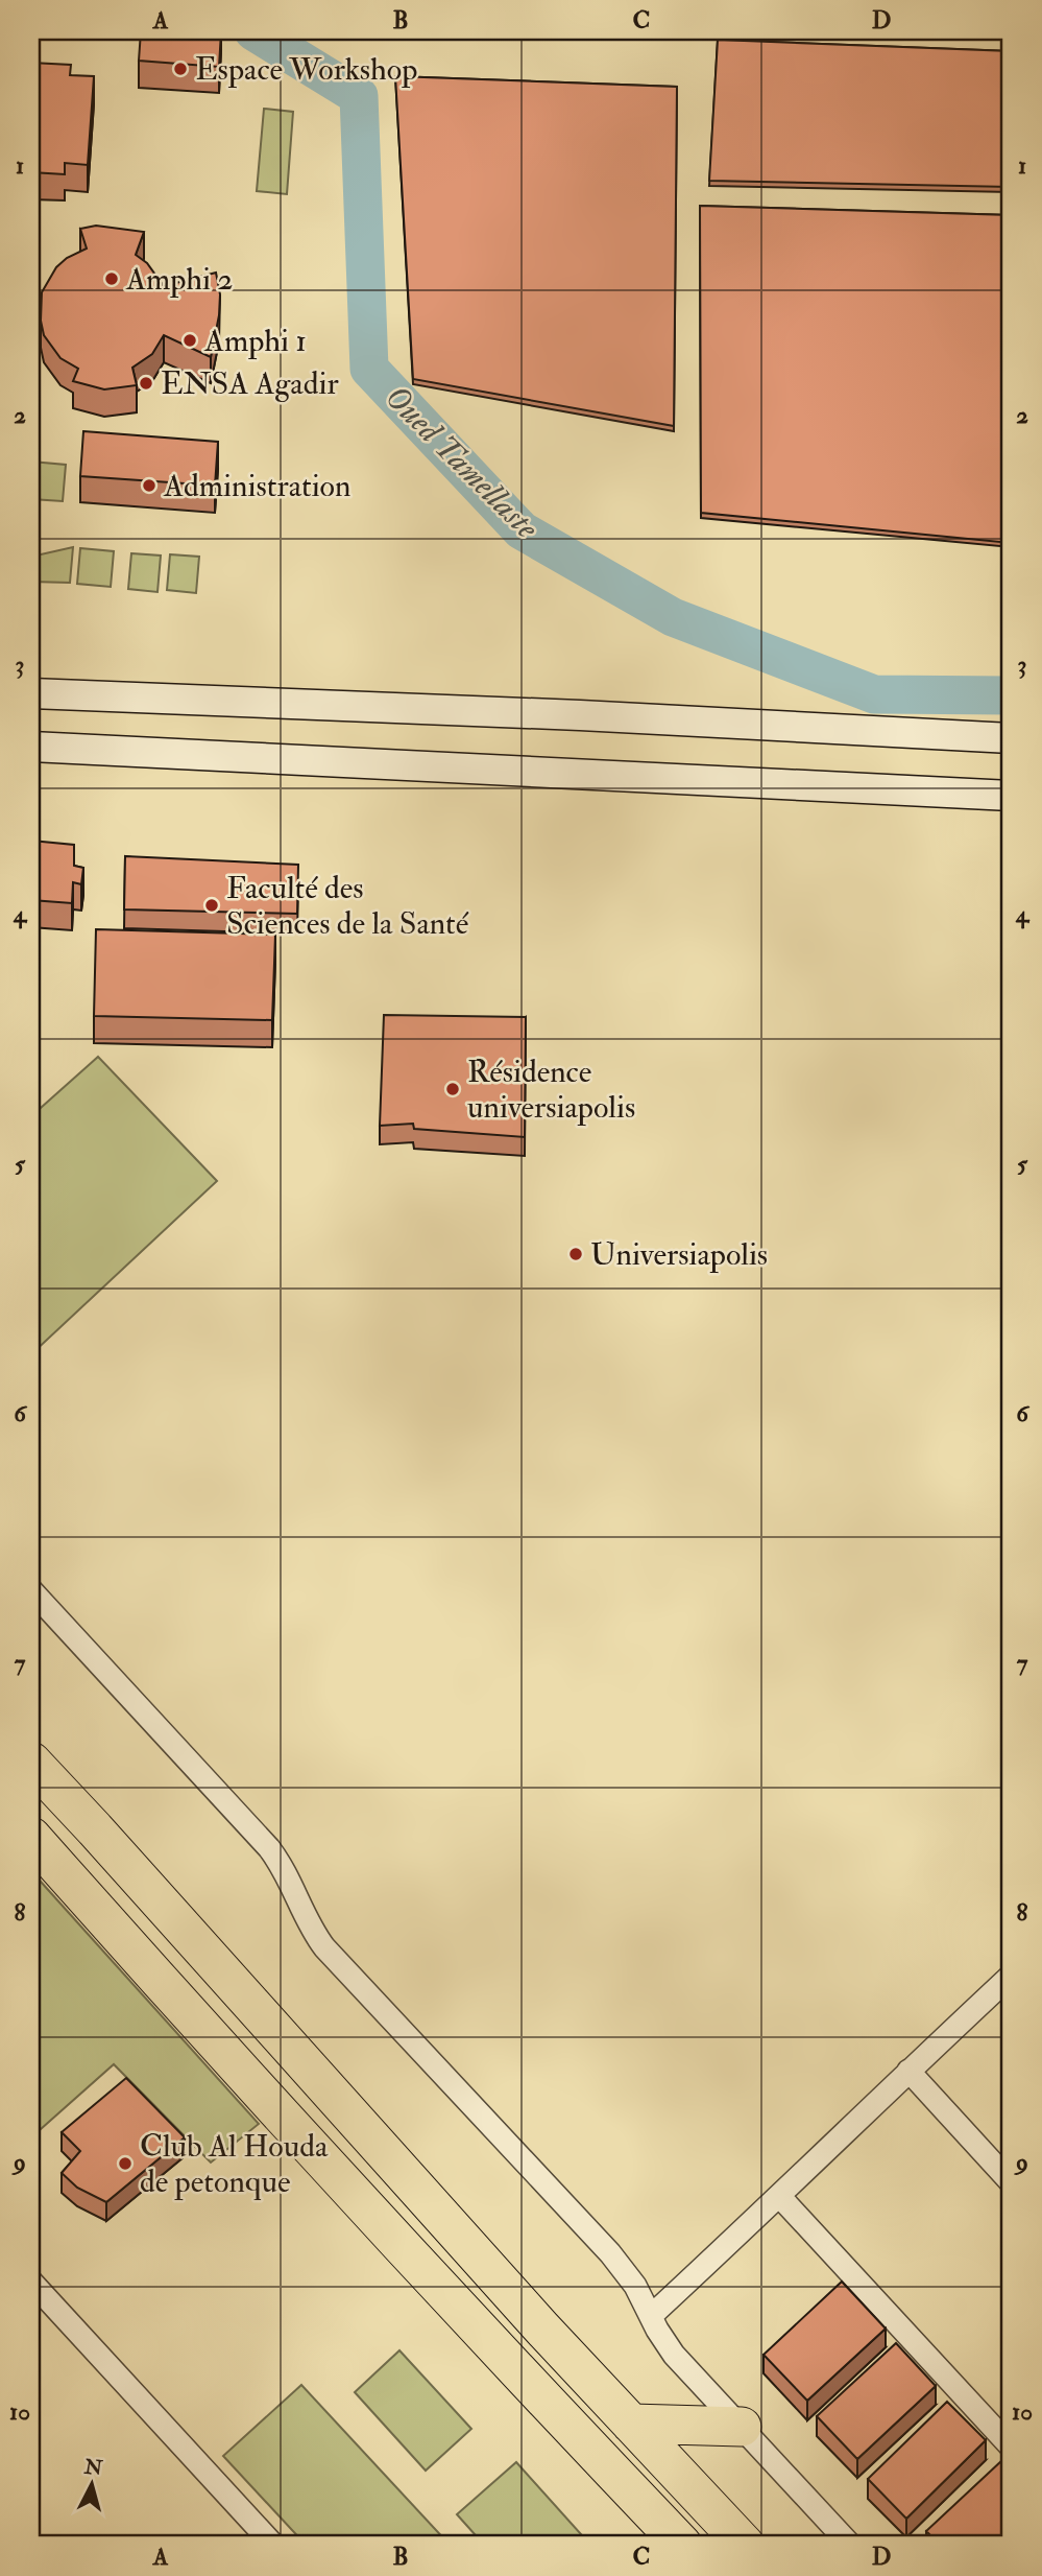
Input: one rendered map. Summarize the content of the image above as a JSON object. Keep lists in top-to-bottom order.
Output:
{
  "water": ["Oued Tamellaste"],
  "places": [
    "Espace Workshop",
    "Amphi 2",
    "Amphi 1",
    "ENSA Agadir",
    "Administration",
    "Faculté des Sciences de la Santé",
    "Résidence universiapolis",
    "Universiapolis",
    "Club Al Houda de petonque"
  ],
  "north": "top",
  "grid": {
    "columns": [
      "A",
      "B",
      "C",
      "D"
    ],
    "rows": [
      "1",
      "2",
      "3",
      "4",
      "5",
      "6",
      "7",
      "8",
      "9",
      "10"
    ]
  }
}
